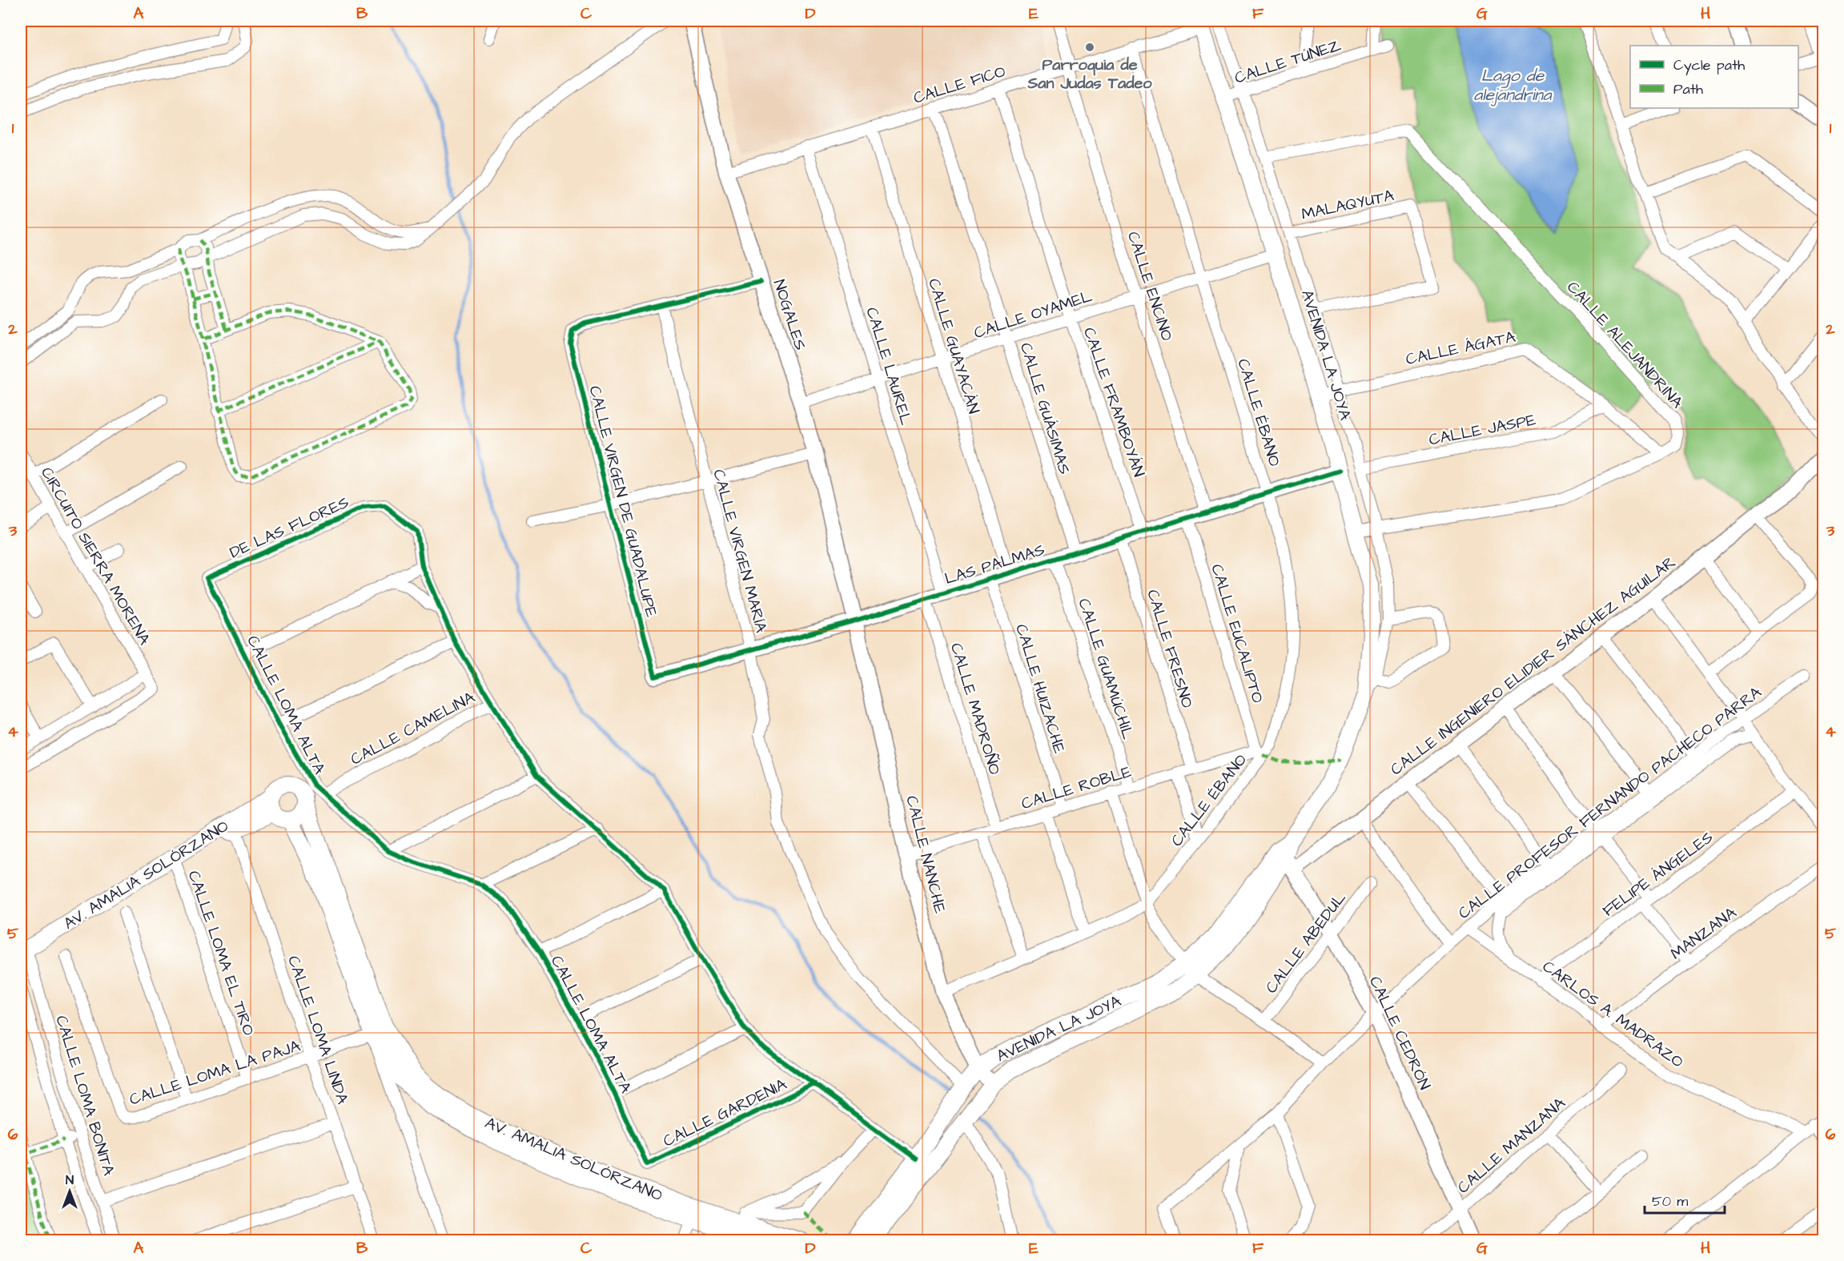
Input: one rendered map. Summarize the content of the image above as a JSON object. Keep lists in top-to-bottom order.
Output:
{
  "streets": {
    "main road": ["AVENIDA LA JOYA", "AV. AMALIA SOLÓRZANO"],
    "street": [
      "CALLE TÚNEZ",
      "CALLE FICO",
      "MALAQYUTA",
      "CALLE ENCINO",
      "CALLE OYAMEL",
      "NOGALES",
      "CALLE ALEJANDRINA",
      "CALLE GUAYACÁN",
      "CALLE ÁGATA",
      "CALLE LAUREL",
      "CALLE FRAMBOYÁN",
      "CALLE GUÁSIMAS",
      "CALLE ÉBANO",
      "CALLE JASPE",
      "CALLE VIRGEN DE GUADALUPE",
      "DE LAS FLORES",
      "CALLE VIRGEN MARÍA",
      "CIRCUITO SIERRA MORENA",
      "LAS PALMAS",
      "CALLE EUCALIPTO",
      "CALLE FRESNO",
      "CALLE INGENIERO ELIDIER SÁNCHEZ AGUILAR",
      "CALLE GUAMÚCHIL",
      "CALLE HUIZACHE",
      "CALLE LOMA ALTA",
      "CALLE MADROÑO",
      "CALLE CAMELINA",
      "CALLE ROBLE",
      "CALLE PROFESOR FERNANDO PACHECO PARRA",
      "CALLE NANCHE",
      "FELIPE ÁNGELES",
      "MANZANA",
      "CALLE ABEDUL",
      "CALLE LOMA EL TIRO",
      "CARLOS A. MADRAZO",
      "CALLE LOMA LINDA",
      "CALLE CEDRÓN",
      "CALLE LOMA LA PAJA",
      "CALLE LOMA BONITA",
      "CALLE GARDENIA",
      "CALLE MANZANA"
    ]
  },
  "crossings": [
    ["CALLE TÚNEZ", "AVENIDA LA JOYA"],
    ["CALLE FICO", "CALLE ENCINO"],
    ["CALLE FICO", "NOGALES"],
    ["CALLE FICO", "CALLE GUAYACÁN"],
    ["CALLE FICO", "AVENIDA LA JOYA"],
    ["CALLE FICO", "CALLE LAUREL"],
    ["CALLE FICO", "CALLE FRAMBOYÁN"],
    ["CALLE FICO", "CALLE GUÁSIMAS"],
    ["CALLE FICO", "CALLE ÉBANO"],
    ["MALAQYUTA", "AVENIDA LA JOYA"],
    ["CALLE ENCINO", "CALLE OYAMEL"],
    ["CALLE ENCINO", "LAS PALMAS"],
    ["CALLE OYAMEL", "NOGALES"],
    ["CALLE OYAMEL", "CALLE GUAYACÁN"],
    ["CALLE OYAMEL", "AVENIDA LA JOYA"],
    ["CALLE OYAMEL", "CALLE LAUREL"],
    ["CALLE OYAMEL", "CALLE FRAMBOYÁN"],
    ["CALLE OYAMEL", "CALLE GUÁSIMAS"],
    ["CALLE OYAMEL", "CALLE ÉBANO"],
    ["NOGALES", "LAS PALMAS"],
    ["NOGALES", "CALLE NANCHE"],
    ["CALLE ALEJANDRINA", "CALLE ÁGATA"],
    ["CALLE ALEJANDRINA", "AVENIDA LA JOYA"],
    ["CALLE GUAYACÁN", "LAS PALMAS"],
    ["CALLE ÁGATA", "AVENIDA LA JOYA"],
    ["CALLE ÁGATA", "CALLE JASPE"],
    ["AVENIDA LA JOYA", "CALLE JASPE"],
    ["AVENIDA LA JOYA", "CALLE VIRGEN MARÍA"],
    ["AVENIDA LA JOYA", "LAS PALMAS"],
    ["AVENIDA LA JOYA", "CALLE INGENIERO ELIDIER SÁNCHEZ AGUILAR"],
    ["AVENIDA LA JOYA", "CALLE NANCHE"],
    ["AVENIDA LA JOYA", "CALLE CEDRÓN"],
    ["CALLE LAUREL", "LAS PALMAS"],
    ["CALLE FRAMBOYÁN", "LAS PALMAS"],
    ["CALLE GUÁSIMAS", "LAS PALMAS"],
    ["CALLE ÉBANO", "LAS PALMAS"],
    ["CALLE ÉBANO", "CALLE EUCALIPTO"],
    ["CALLE ÉBANO", "CALLE ROBLE"],
    ["CALLE ÉBANO", "CALLE NANCHE"],
    ["CALLE VIRGEN DE GUADALUPE", "CALLE VIRGEN MARÍA"],
    ["CALLE VIRGEN DE GUADALUPE", "LAS PALMAS"],
    ["DE LAS FLORES", "CALLE LOMA ALTA"],
    ["CALLE VIRGEN MARÍA", "LAS PALMAS"],
    ["LAS PALMAS", "CALLE EUCALIPTO"],
    ["LAS PALMAS", "CALLE FRESNO"],
    ["LAS PALMAS", "CALLE GUAMÚCHIL"],
    ["LAS PALMAS", "CALLE HUIZACHE"],
    ["LAS PALMAS", "CALLE MADROÑO"],
    ["LAS PALMAS", "CALLE NANCHE"],
    ["CALLE EUCALIPTO", "CALLE ROBLE"],
    ["CALLE FRESNO", "CALLE ROBLE"],
    ["CALLE INGENIERO ELIDIER SÁNCHEZ AGUILAR", "CALLE CEDRÓN"],
    ["CALLE GUAMÚCHIL", "CALLE ROBLE"],
    ["CALLE HUIZACHE", "CALLE ROBLE"],
    ["CALLE LOMA ALTA", "CALLE CAMELINA"],
    ["CALLE LOMA ALTA", "CALLE GARDENIA"],
    ["CALLE MADROÑO", "CALLE ROBLE"],
    ["CALLE ROBLE", "CALLE NANCHE"],
    ["CALLE PROFESOR FERNANDO PACHECO PARRA", "CARLOS A. MADRAZO"],
    ["CALLE PROFESOR FERNANDO PACHECO PARRA", "CALLE CEDRÓN"],
    ["FELIPE ÁNGELES", "CARLOS A. MADRAZO"],
    ["AV. AMALIA SOLÓRZANO", "CALLE LOMA EL TIRO"],
    ["AV. AMALIA SOLÓRZANO", "CALLE LOMA LINDA"],
    ["AV. AMALIA SOLÓRZANO", "CALLE LOMA LA PAJA"],
    ["AV. AMALIA SOLÓRZANO", "CALLE LOMA BONITA"],
    ["MANZANA", "CARLOS A. MADRAZO"],
    ["CALLE ABEDUL", "CALLE CEDRÓN"],
    ["CALLE LOMA EL TIRO", "CALLE LOMA LA PAJA"],
    ["CALLE LOMA LINDA", "CALLE LOMA LA PAJA"],
    ["CALLE CEDRÓN", "CALLE MANZANA"]
  ],
  "water": ["Lago de alejandrina"],
  "places": ["Parroquia de San Judas Tadeo"],
  "legend": ["Cycle path", "Path"],
  "scale_bar": "50 m",
  "north": "top",
  "grid": {
    "columns": [
      "A",
      "B",
      "C",
      "D",
      "E",
      "F",
      "G",
      "H"
    ],
    "rows": [
      "1",
      "2",
      "3",
      "4",
      "5",
      "6"
    ]
  }
}
